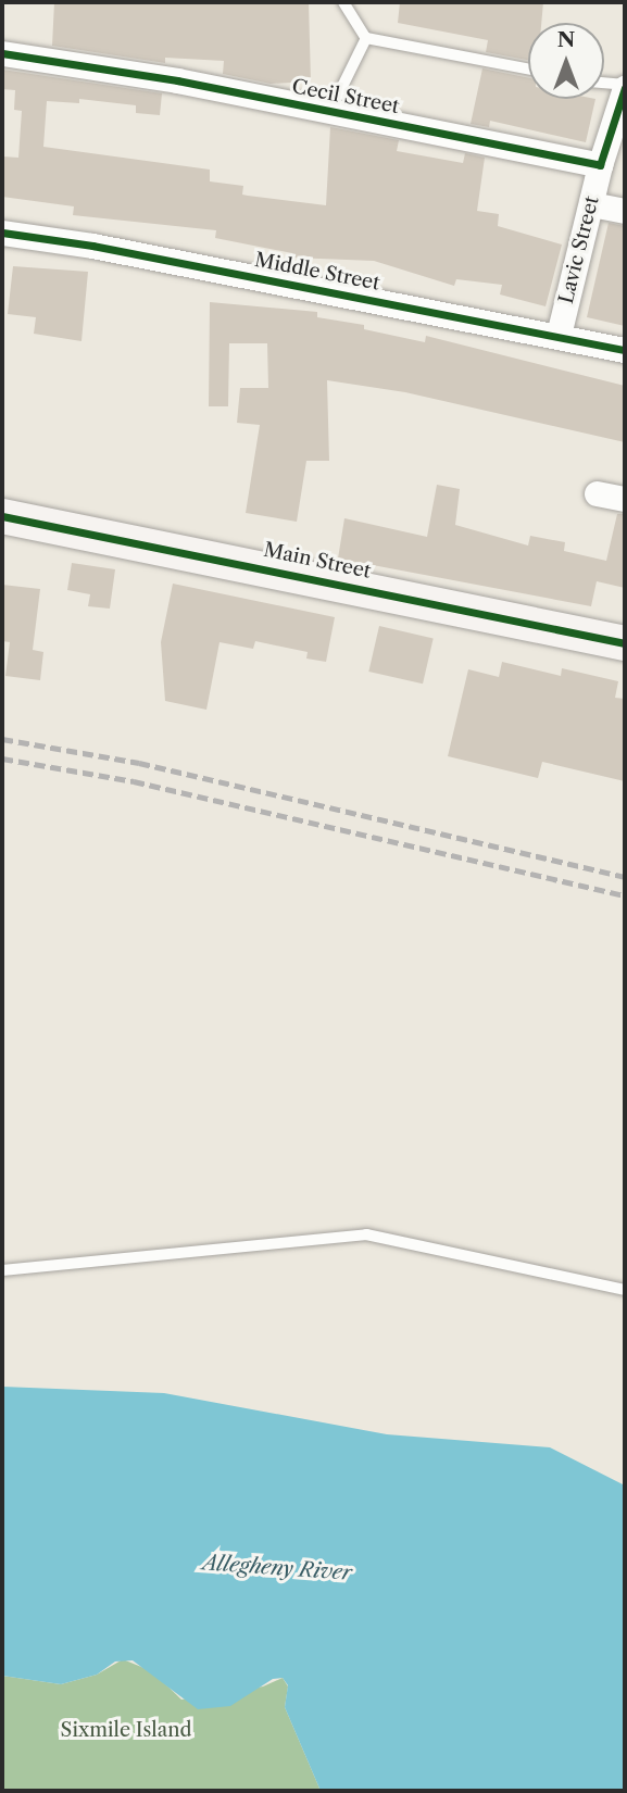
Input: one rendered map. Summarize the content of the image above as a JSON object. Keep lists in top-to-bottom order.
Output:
{
  "streets": {
    "main road": ["Main Street"],
    "street": ["Cecil Street", "Lavic Street", "Middle Street"]
  },
  "crossings": [
    ["Cecil Street", "Lavic Street"],
    ["Lavic Street", "Middle Street"]
  ],
  "water": ["Allegheny River"],
  "parks": ["Sixmile Island"],
  "north": "top"
}
